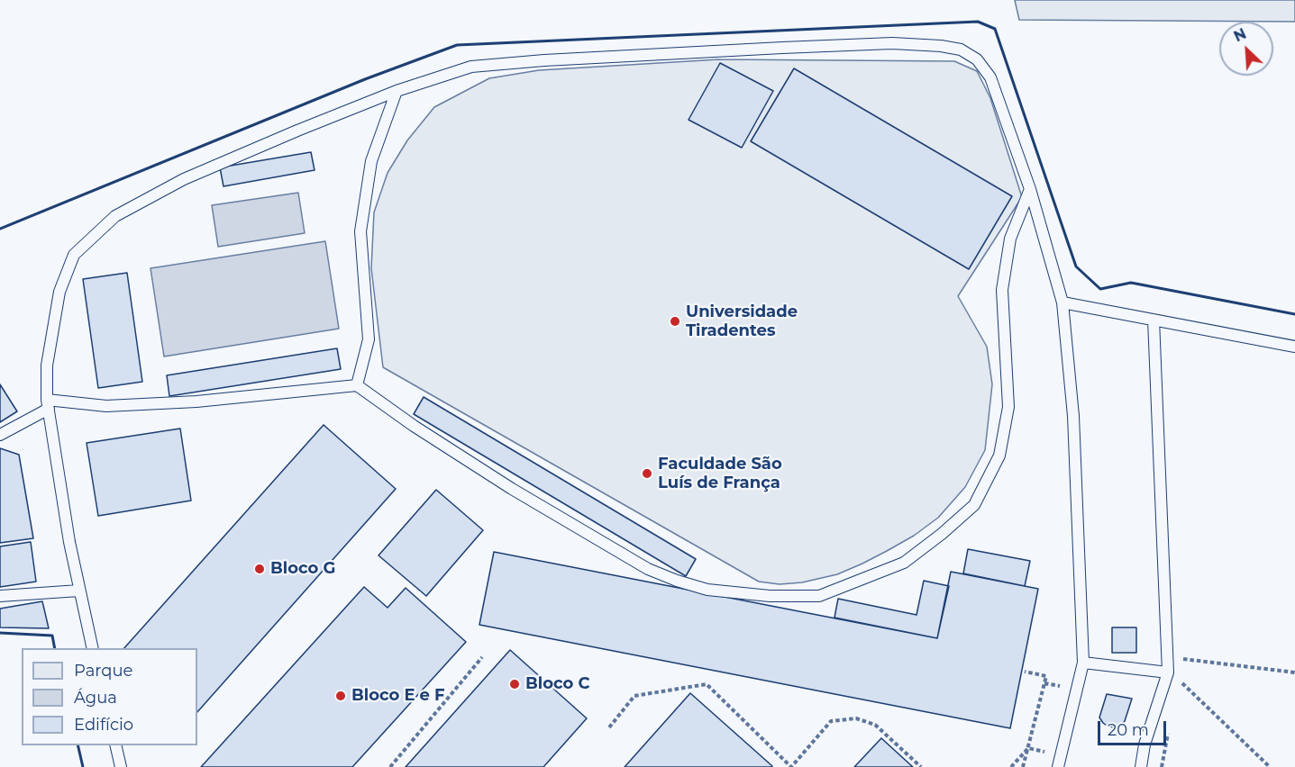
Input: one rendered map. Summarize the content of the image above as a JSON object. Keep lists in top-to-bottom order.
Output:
{
  "places": [
    "Universidade Tiradentes",
    "Faculdade São Luís de França",
    "Bloco G",
    "Bloco C",
    "Bloco E e F"
  ],
  "legend": ["Parque", "Água", "Edifício"],
  "scale_bar": "20 m",
  "north": "top left"
}
